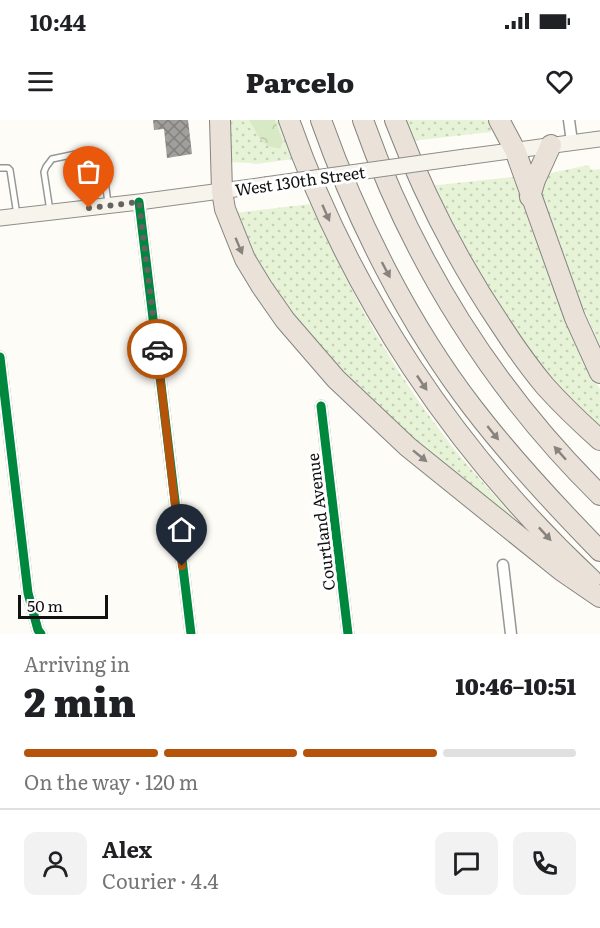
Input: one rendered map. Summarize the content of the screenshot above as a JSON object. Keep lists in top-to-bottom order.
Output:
{
  "streets": {
    "main road": ["West 130th Street"],
    "street": ["Courtland Avenue"]
  },
  "scale_bar": "50 m",
  "page": {
    "status": "10:44",
    "header": "Parcelo",
    "scale": "50 m",
    "heading": ["2 min", "Arriving in", "10:46–10:51"],
    "panel": ["Alex", "Courier · 4.4"],
    "bar": "On the way · 120 m"
  }
}
